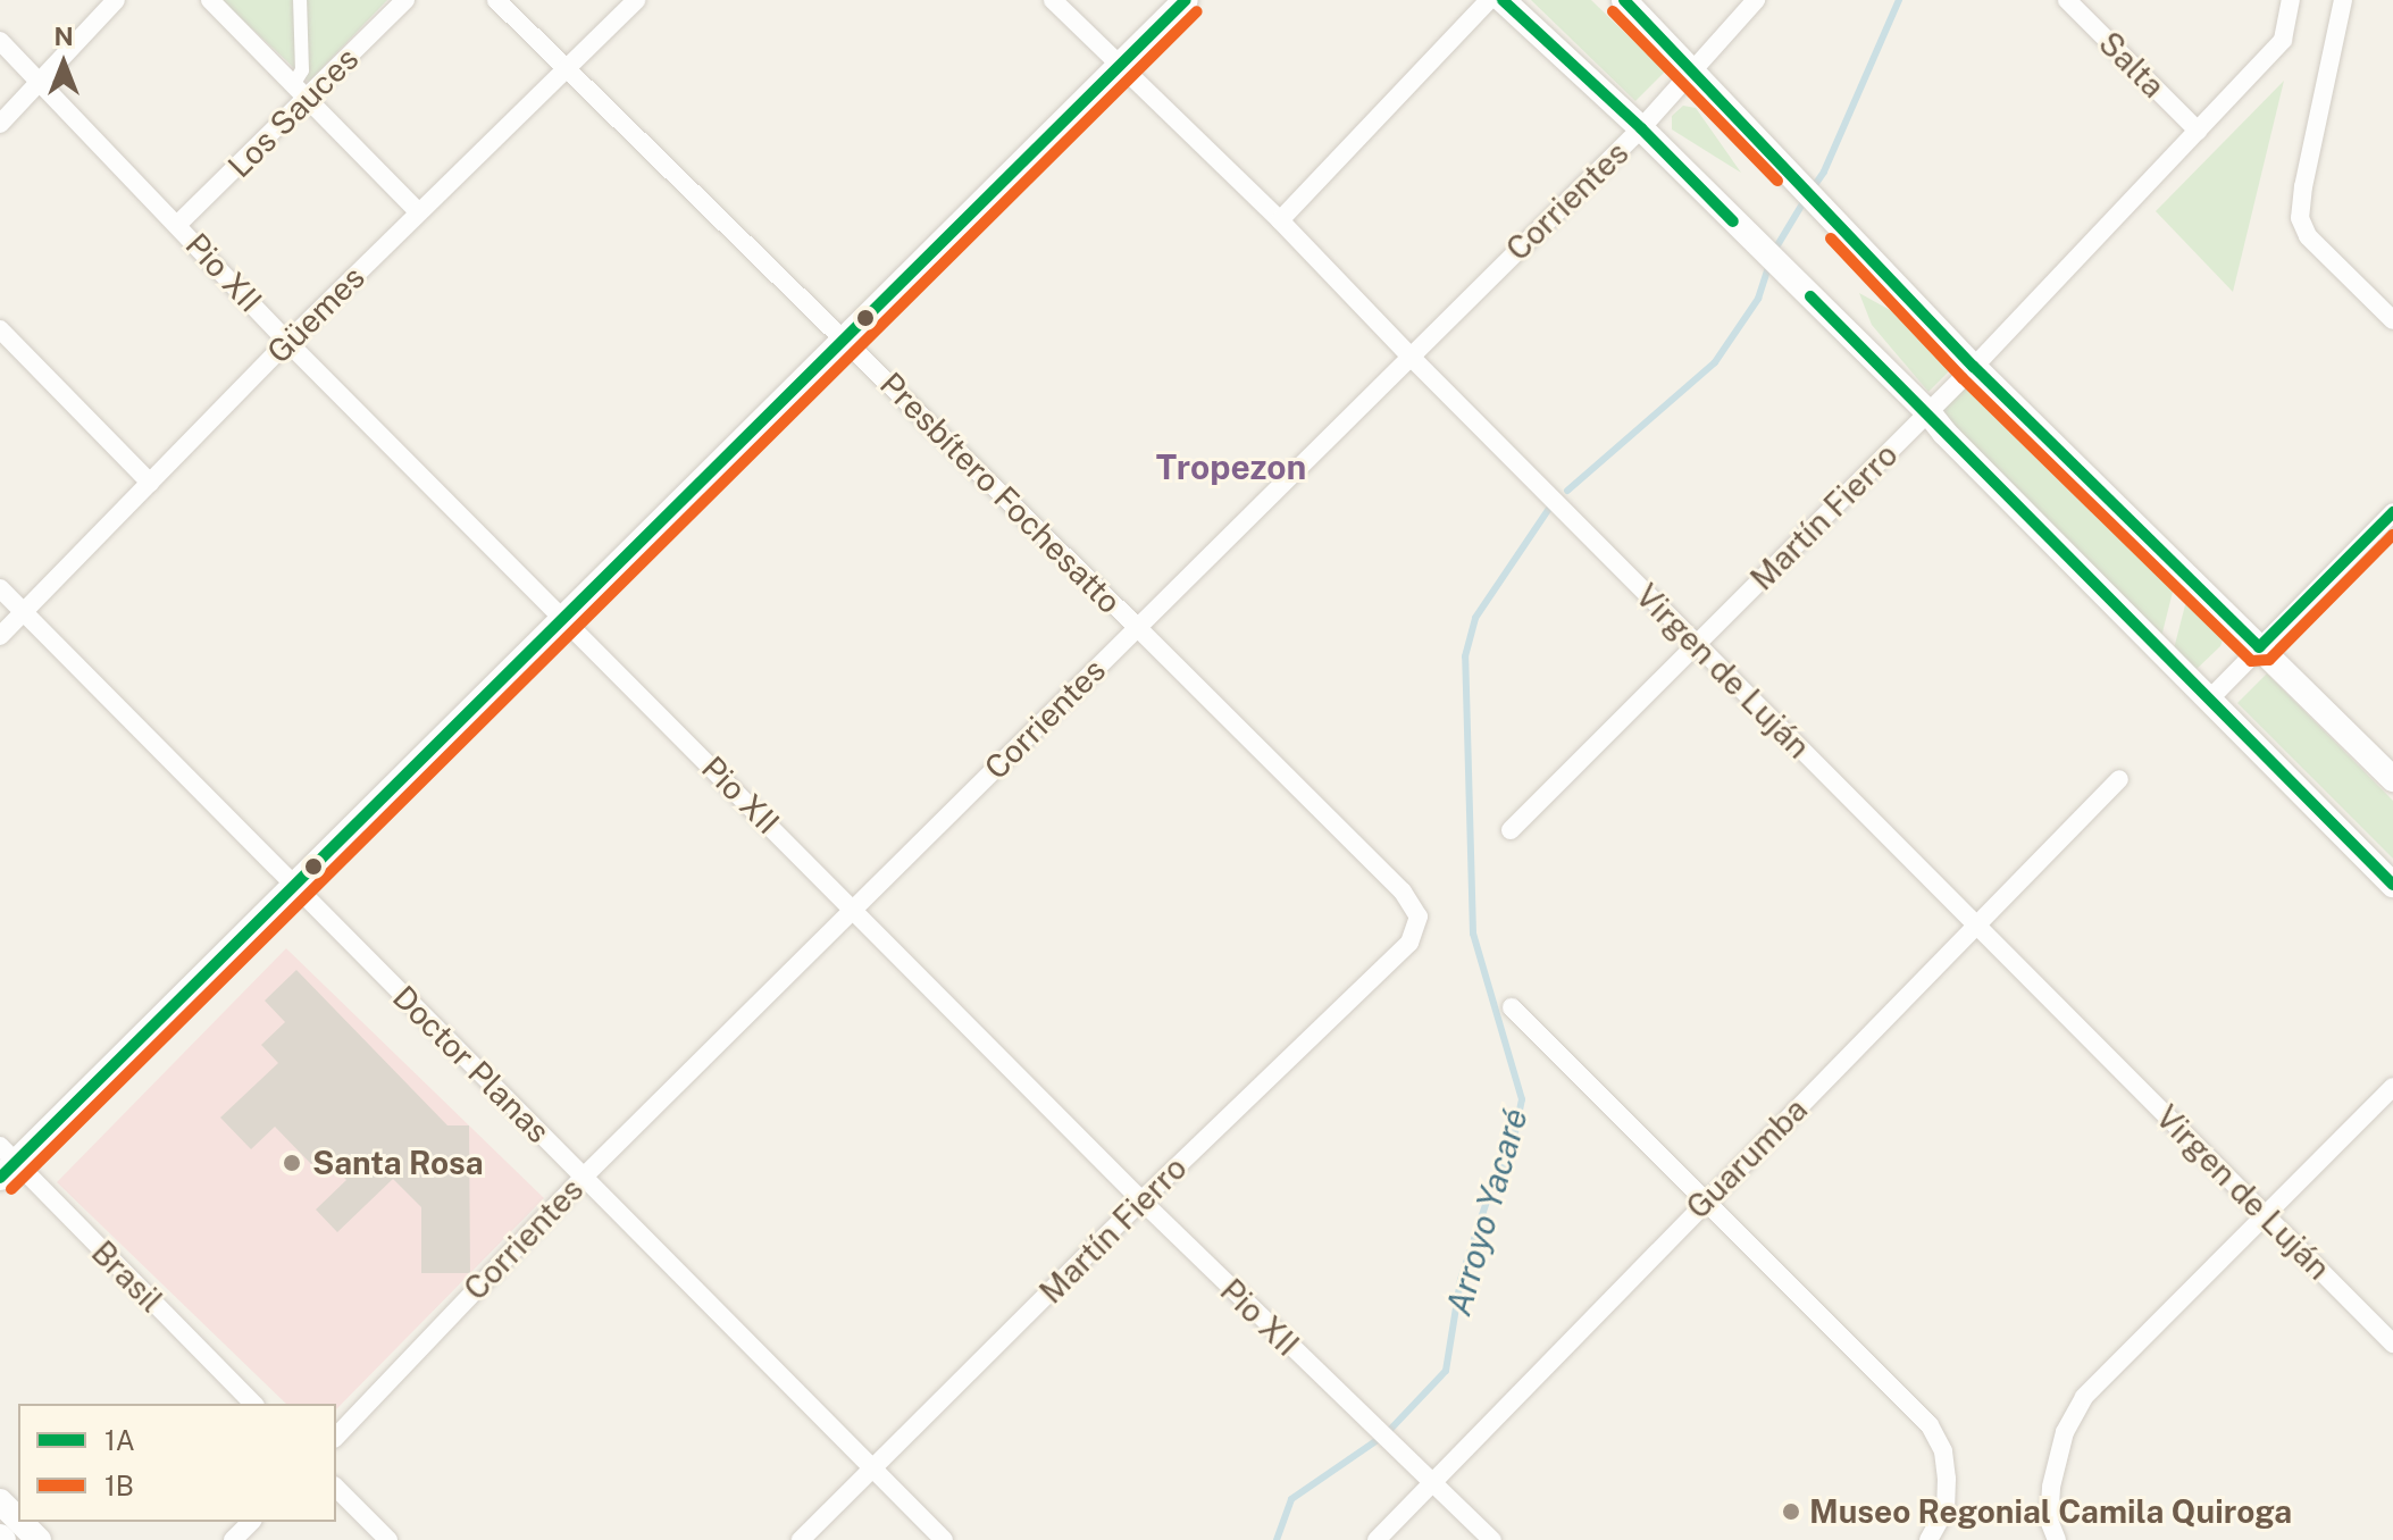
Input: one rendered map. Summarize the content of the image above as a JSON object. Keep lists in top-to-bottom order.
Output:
{
  "streets": {
    "street": [
      "Salta",
      "Los Sauces",
      "Corrientes",
      "Pio XII",
      "Güemes",
      "Presbítero Fochesatto",
      "Martín Fierro",
      "Virgen de Luján",
      "Doctor Planas",
      "Guarumba",
      "Brasil"
    ]
  },
  "crossings": [
    ["Salta", "Martín Fierro"],
    ["Los Sauces", "Pio XII"],
    ["Corrientes", "Pio XII"],
    ["Corrientes", "Presbítero Fochesatto"],
    ["Corrientes", "Virgen de Luján"],
    ["Corrientes", "Doctor Planas"],
    ["Pio XII", "Güemes"],
    ["Pio XII", "Martín Fierro"],
    ["Pio XII", "Guarumba"],
    ["Güemes", "Presbítero Fochesatto"],
    ["Güemes", "Doctor Planas"],
    ["Presbítero Fochesatto", "Martín Fierro"],
    ["Martín Fierro", "Virgen de Luján"],
    ["Martín Fierro", "Doctor Planas"],
    ["Virgen de Luján", "Guarumba"]
  ],
  "districts": ["Tropezon"],
  "water": ["Arroyo Yacaré"],
  "places": ["Santa Rosa", "Museo Regonial Camila Quiroga"],
  "lines": ["transit line 1A", "transit line 1B"],
  "legend": ["1A", "1B"],
  "north": "top"
}
